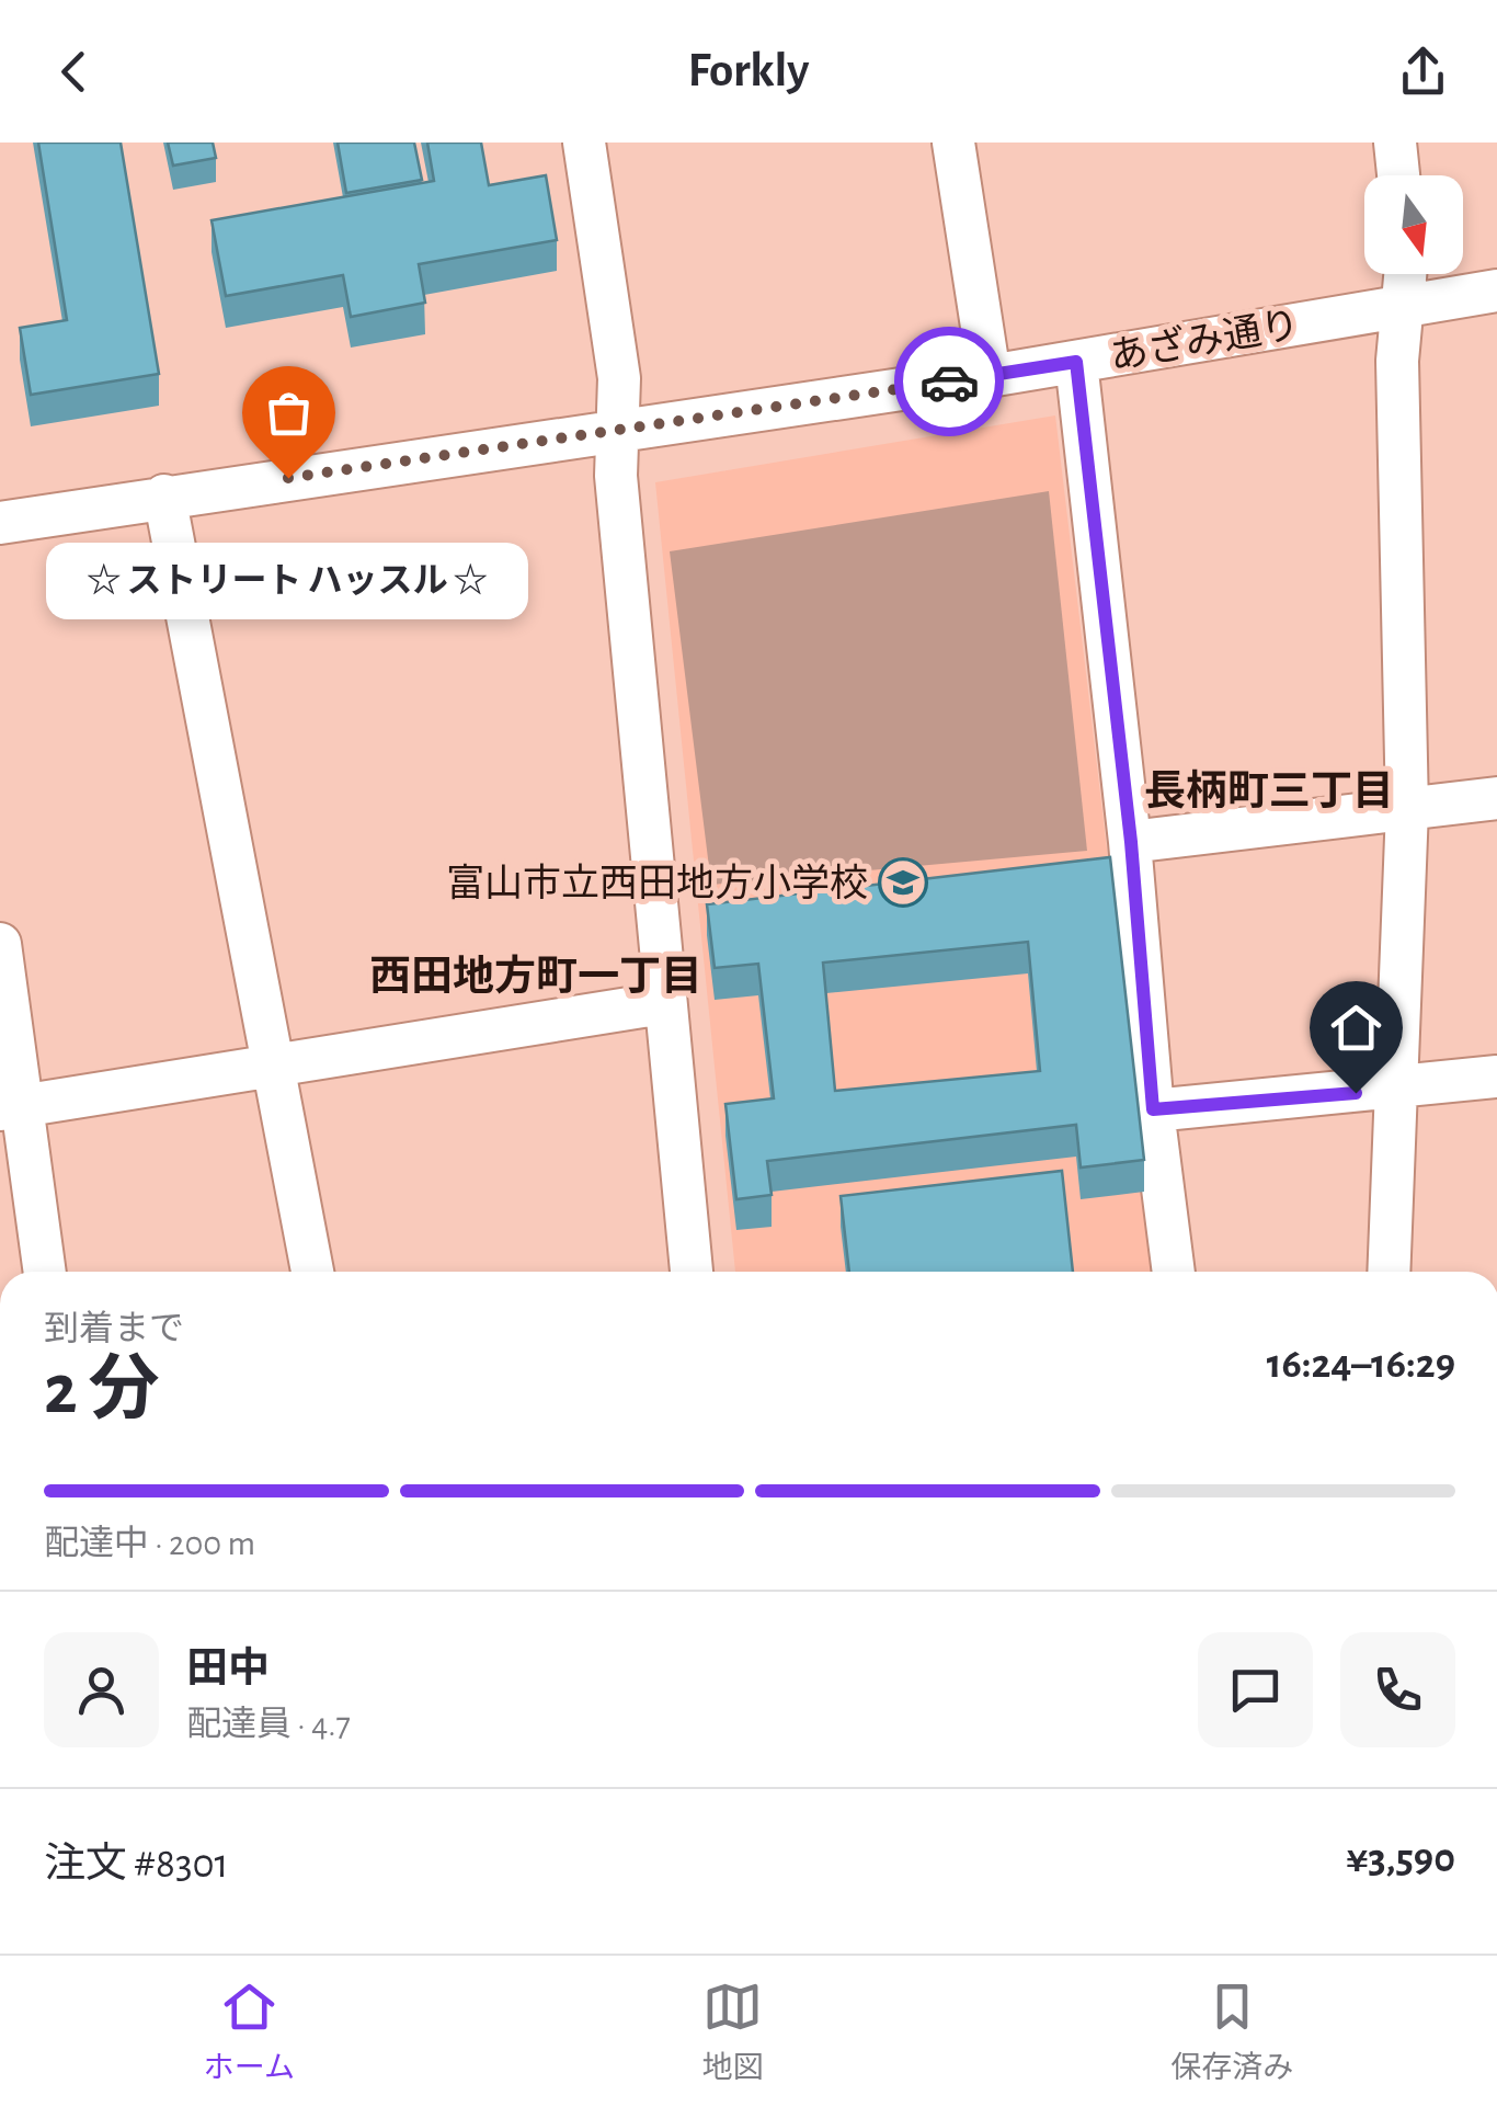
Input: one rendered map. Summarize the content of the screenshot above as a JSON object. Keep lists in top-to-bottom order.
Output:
{
  "streets": {
    "street": ["あざみ通り"]
  },
  "districts": ["長柄町三丁目", "西田地方町一丁目"],
  "places": {
    "other": ["☆ ストリート ハッスル ☆"],
    "school or university": ["富山市立西田地方小学校"]
  },
  "north": "bottom",
  "page": {
    "header": "Forkly",
    "bubble": "☆ ストリート ハッスル ☆",
    "heading": ["2 分", "到着まで", "16:24–16:29"],
    "panel": [
      "田中",
      "配達員 · 4.7",
      "注文 #8301",
      "¥3,590"
    ],
    "bar": "配達中 · 200 m",
    "tabs": ["ホーム", "地図", "保存済み"]
  }
}
